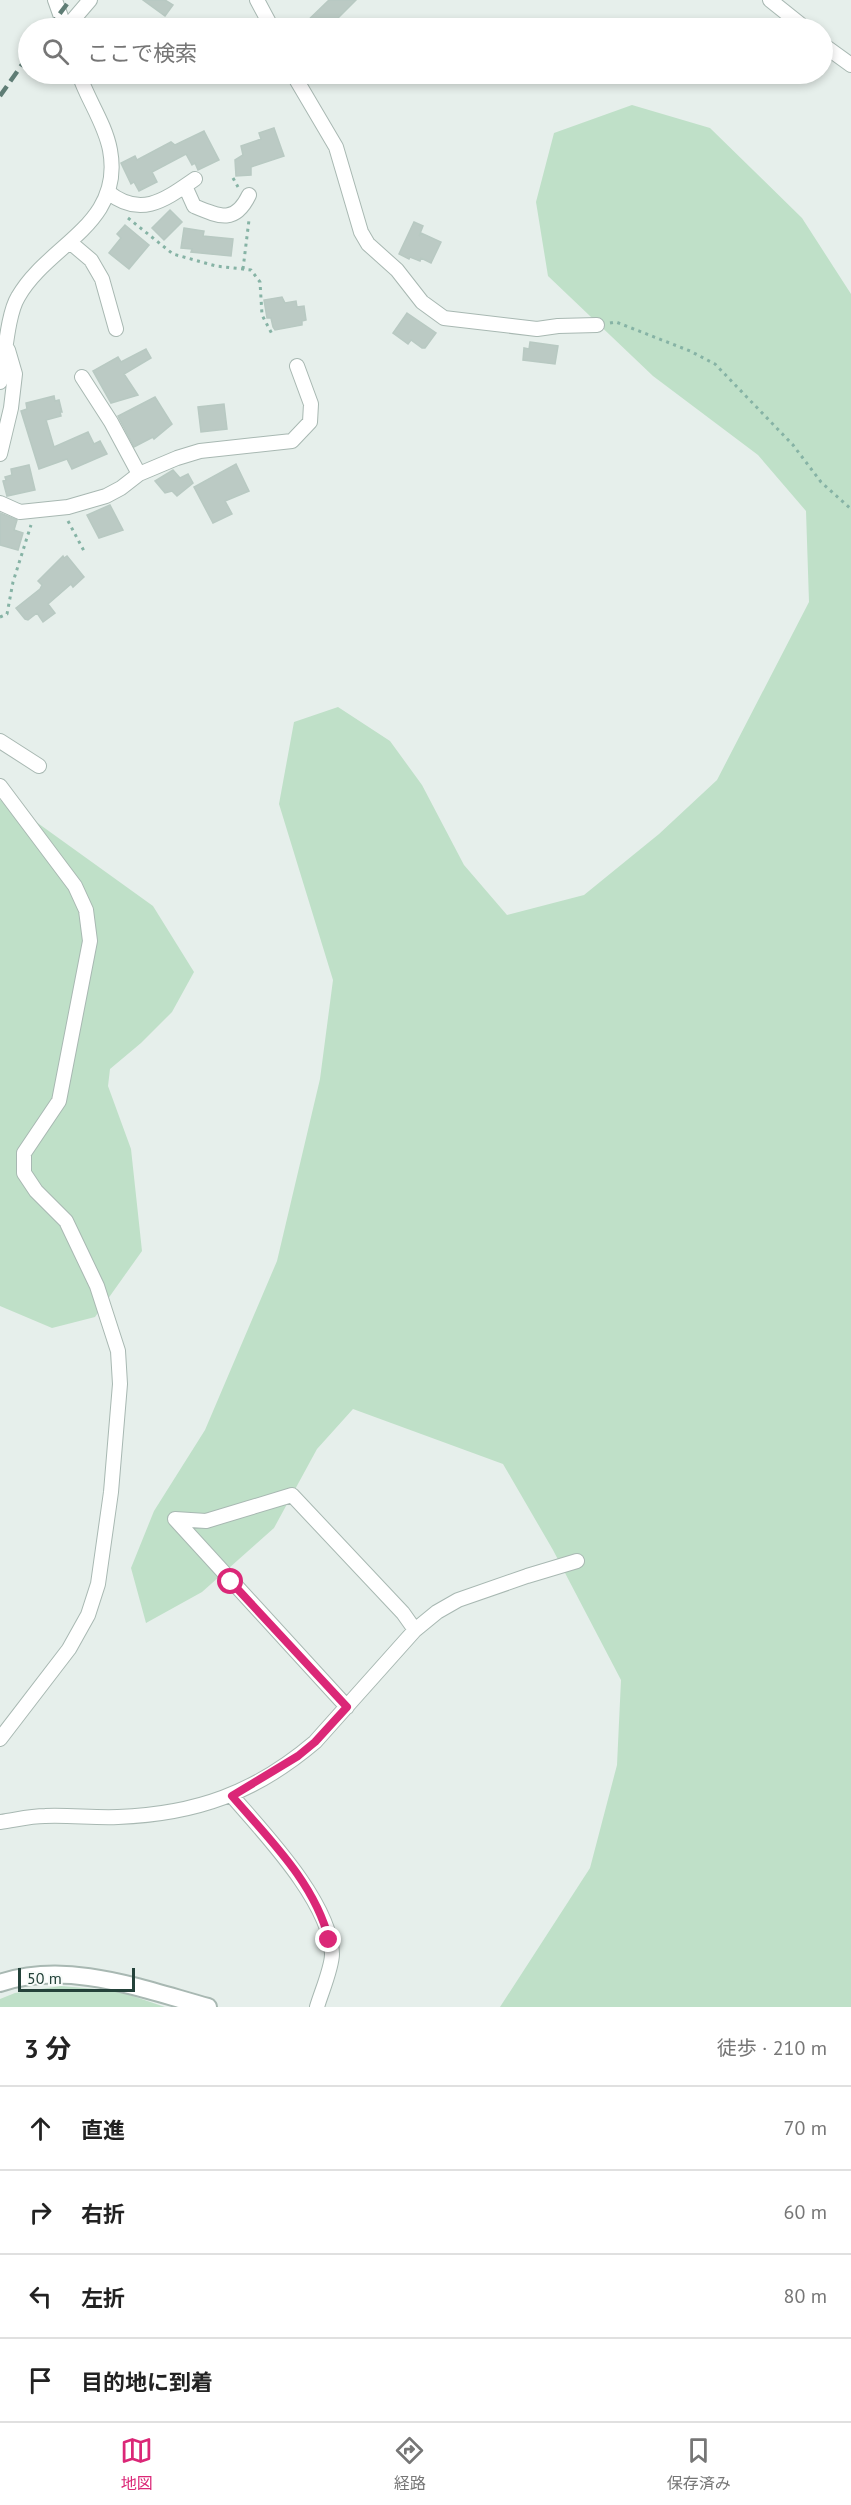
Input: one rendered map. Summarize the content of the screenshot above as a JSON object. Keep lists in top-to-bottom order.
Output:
{
  "scale_bar": "50 m",
  "page": {
    "search": "ここで検索",
    "scale": "50 m",
    "heading": ["3 分", "徒歩 · 210 m"],
    "list": [
      ["直進", "70 m"],
      ["右折", "60 m"],
      ["左折", "80 m"],
      "目的地に到着"
    ],
    "nav": ["地図", "経路", "保存済み"]
  }
}
